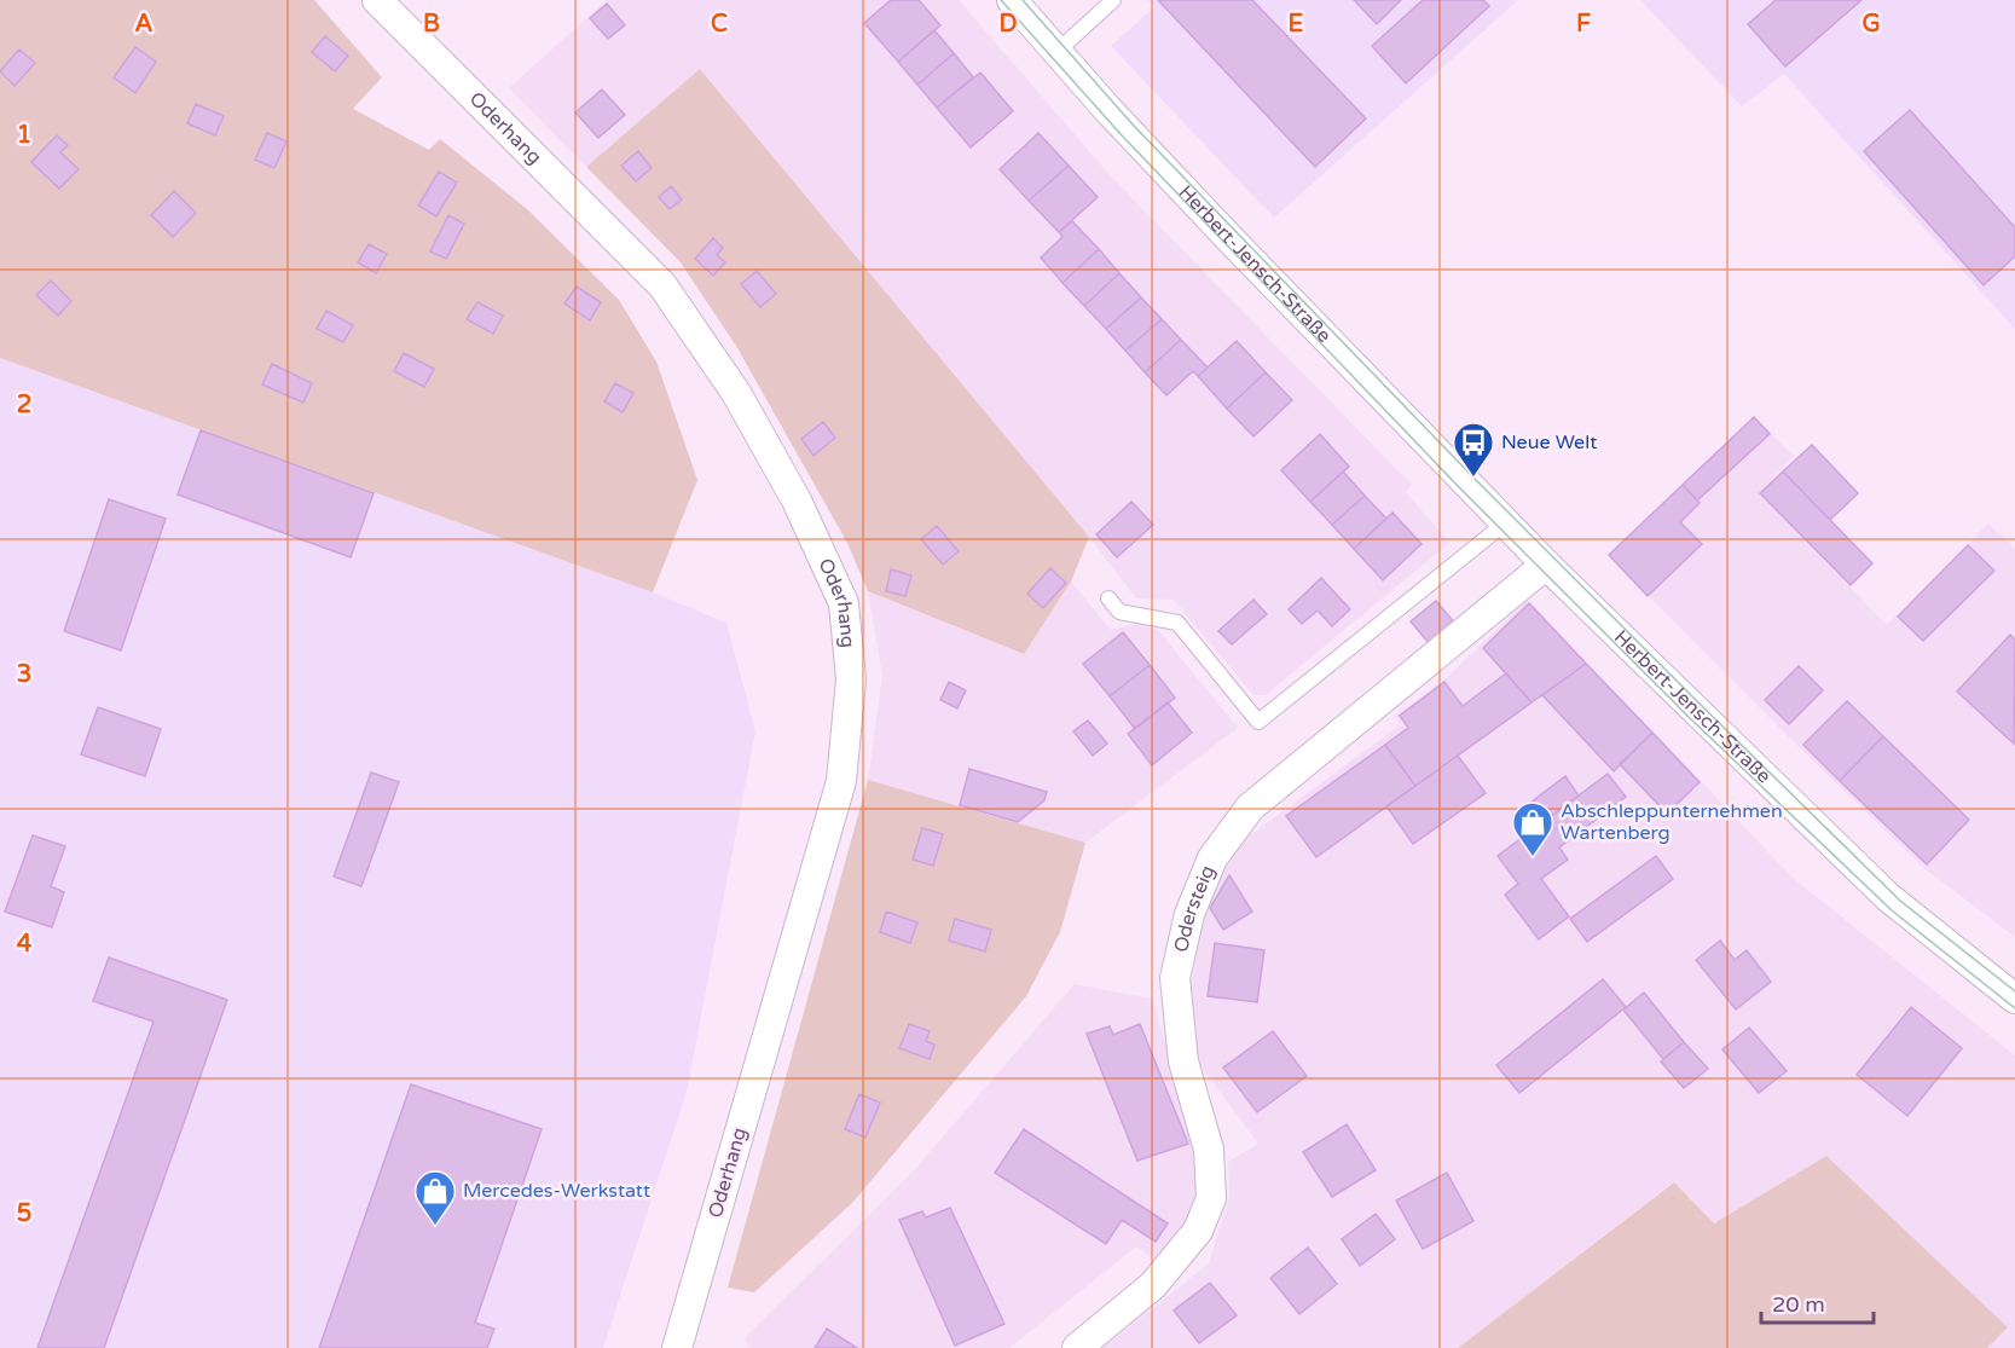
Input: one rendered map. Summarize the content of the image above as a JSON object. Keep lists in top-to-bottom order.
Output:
{
  "streets": {
    "street": ["Oderhang", "Herbert-Jensch-Straße", "Odersteig"]
  },
  "crossings": [
    ["Herbert-Jensch-Straße", "Odersteig"]
  ],
  "places": {
    "bus stop": ["Neue Welt"],
    "shop": ["Abschleppunternehmen Wartenberg", "Mercedes-Werkstatt"]
  },
  "scale_bar": "20 m",
  "grid": {
    "columns": [
      "A",
      "B",
      "C",
      "D",
      "E",
      "F",
      "G"
    ],
    "rows": [
      "1",
      "2",
      "3",
      "4",
      "5"
    ]
  }
}
